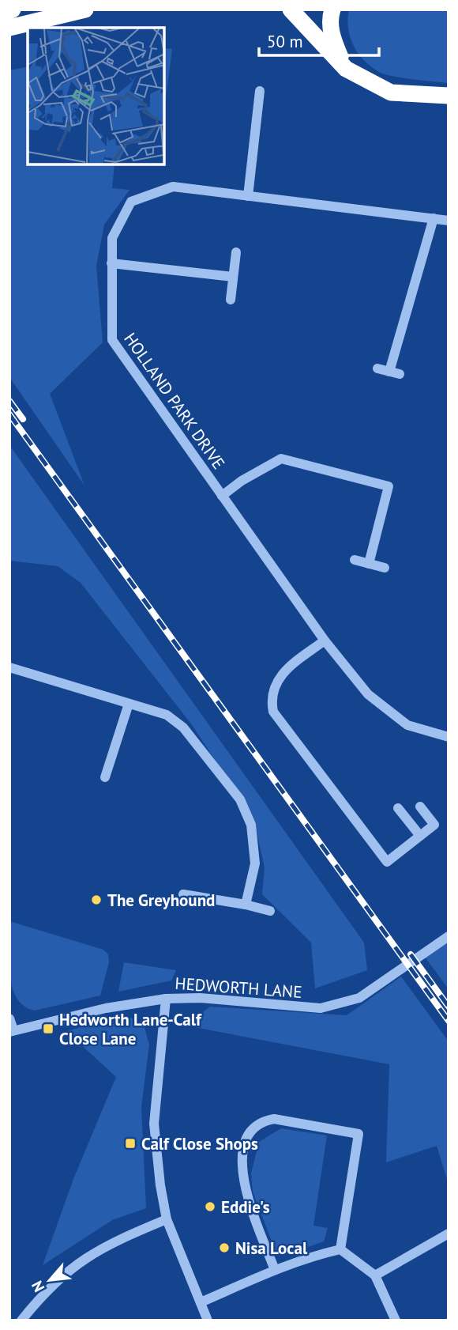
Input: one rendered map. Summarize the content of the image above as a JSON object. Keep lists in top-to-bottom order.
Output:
{
  "streets": {
    "street": ["HOLLAND PARK DRIVE", "HEDWORTH LANE"]
  },
  "places": {
    "other": ["The Greyhound", "Eddie's", "Nisa Local"],
    "transit": ["Hedworth Lane-Calf Close Lane", "Calf Close Shops"]
  },
  "scale_bar": "50 m",
  "north": "bottom left"
}
